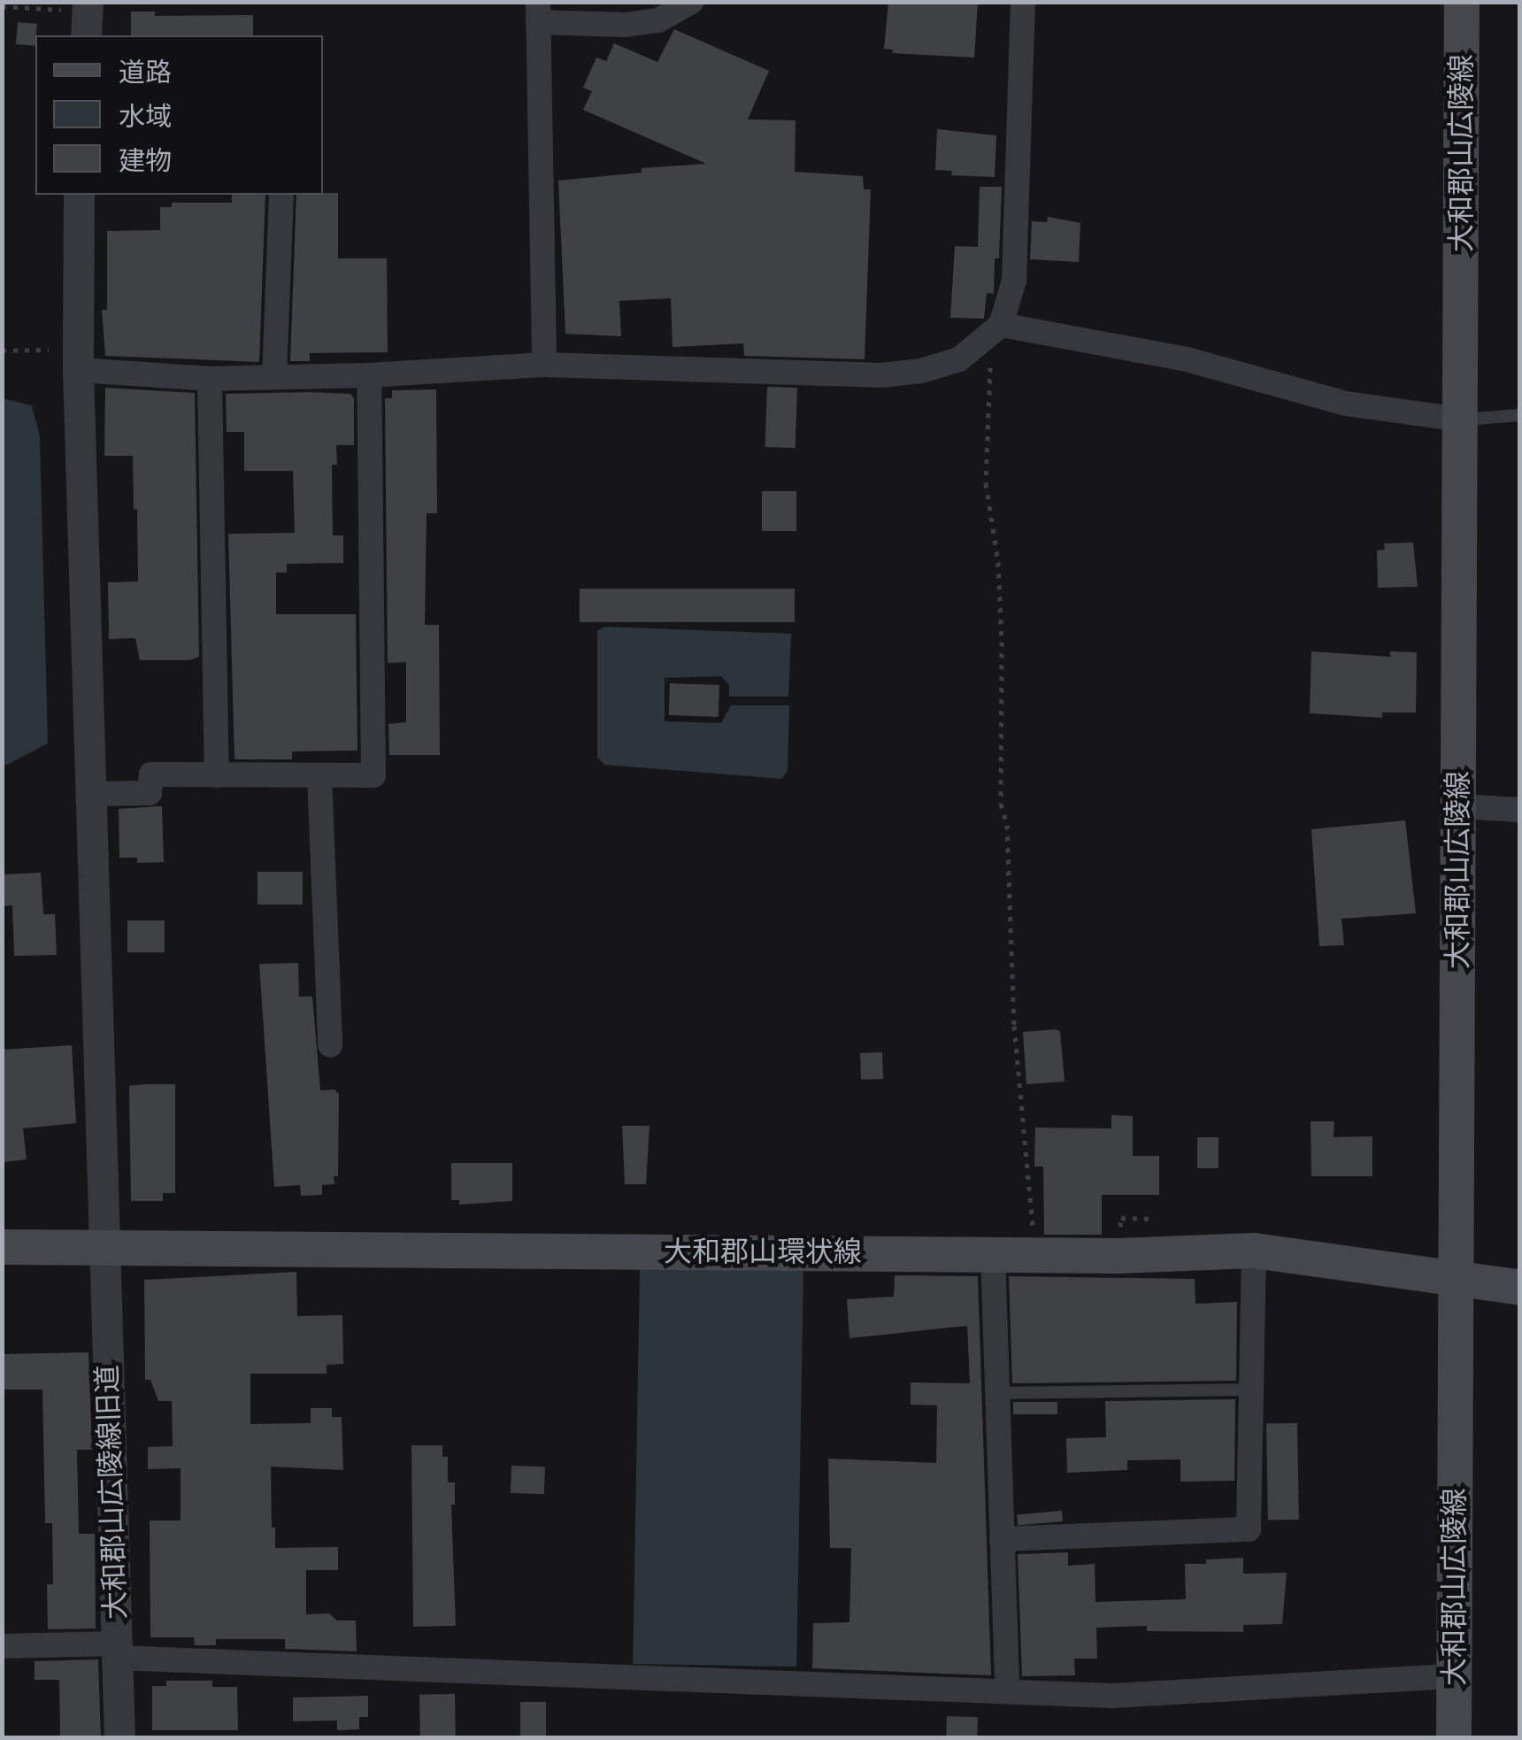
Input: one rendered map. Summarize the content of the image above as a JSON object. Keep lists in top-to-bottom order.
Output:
{
  "streets": {
    "main road": ["大和郡山広陵線", "大和郡山環状線"],
    "street": ["大和郡山広陵線旧道"]
  },
  "crossings": [
    ["大和郡山広陵線", "大和郡山環状線"],
    ["大和郡山環状線", "大和郡山広陵線旧道"]
  ],
  "legend": ["道路", "水域", "建物"]
}
